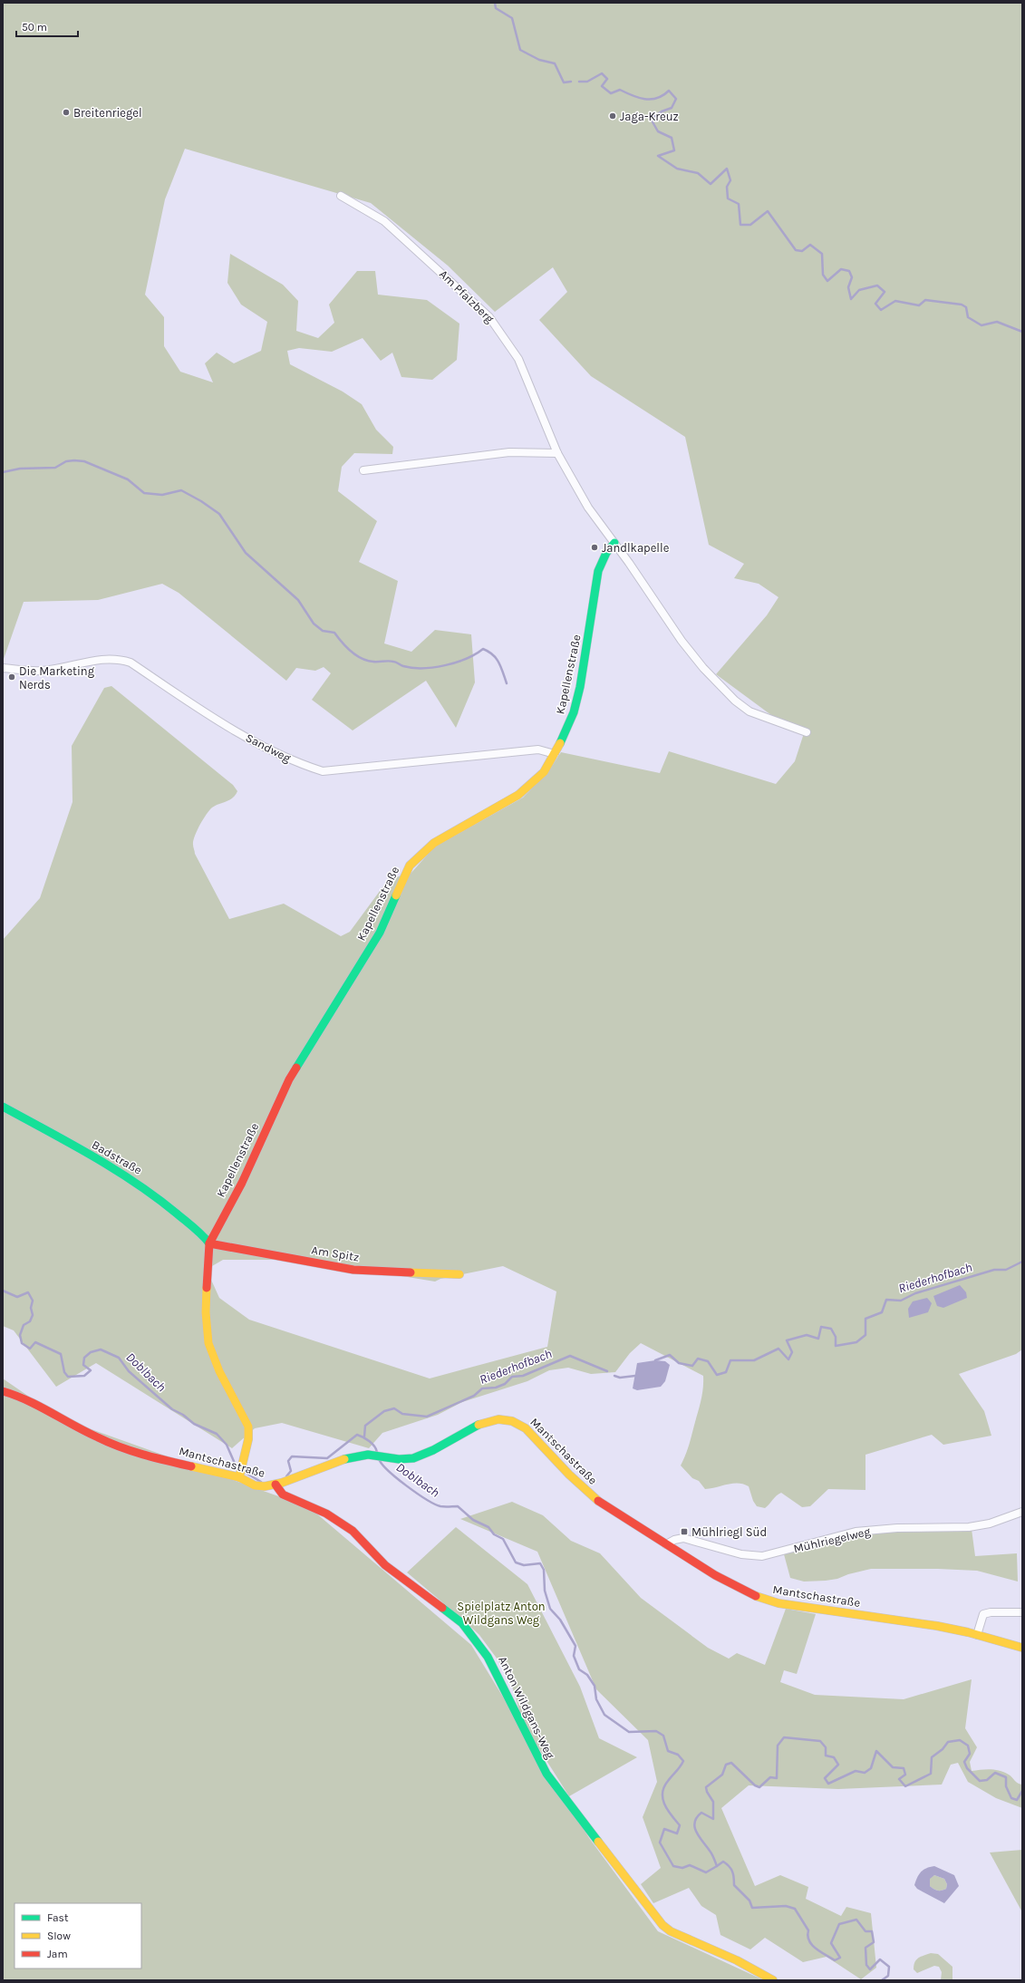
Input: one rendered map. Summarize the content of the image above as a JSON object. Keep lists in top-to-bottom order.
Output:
{
  "streets": {
    "street": [
      "Am Pfalzberg",
      "Kapellenstraße",
      "Sandweg",
      "Badstraße",
      "Am Spitz",
      "Mantschastraße",
      "Mühlriegelweg",
      "Anton Wildgans-Weg"
    ]
  },
  "crossings": [
    ["Am Pfalzberg", "Kapellenstraße"],
    ["Kapellenstraße", "Sandweg"],
    ["Kapellenstraße", "Badstraße"],
    ["Kapellenstraße", "Am Spitz"],
    ["Kapellenstraße", "Mantschastraße"],
    ["Badstraße", "Am Spitz"],
    ["Mantschastraße", "Mühlriegelweg"],
    ["Mantschastraße", "Anton Wildgans-Weg"]
  ],
  "water": ["Riederhofbach", "Doblbach"],
  "parks": ["Spielplatz Anton Wildgans Weg"],
  "places": {
    "other": [
      "Breitenriegel",
      "Jaga-Kreuz",
      "Jandlkapelle",
      "Die Marketing Nerds"
    ],
    "transit": ["Mühlriegl Süd"]
  },
  "legend": ["Fast", "Slow", "Jam"],
  "scale_bar": "50 m"
}
